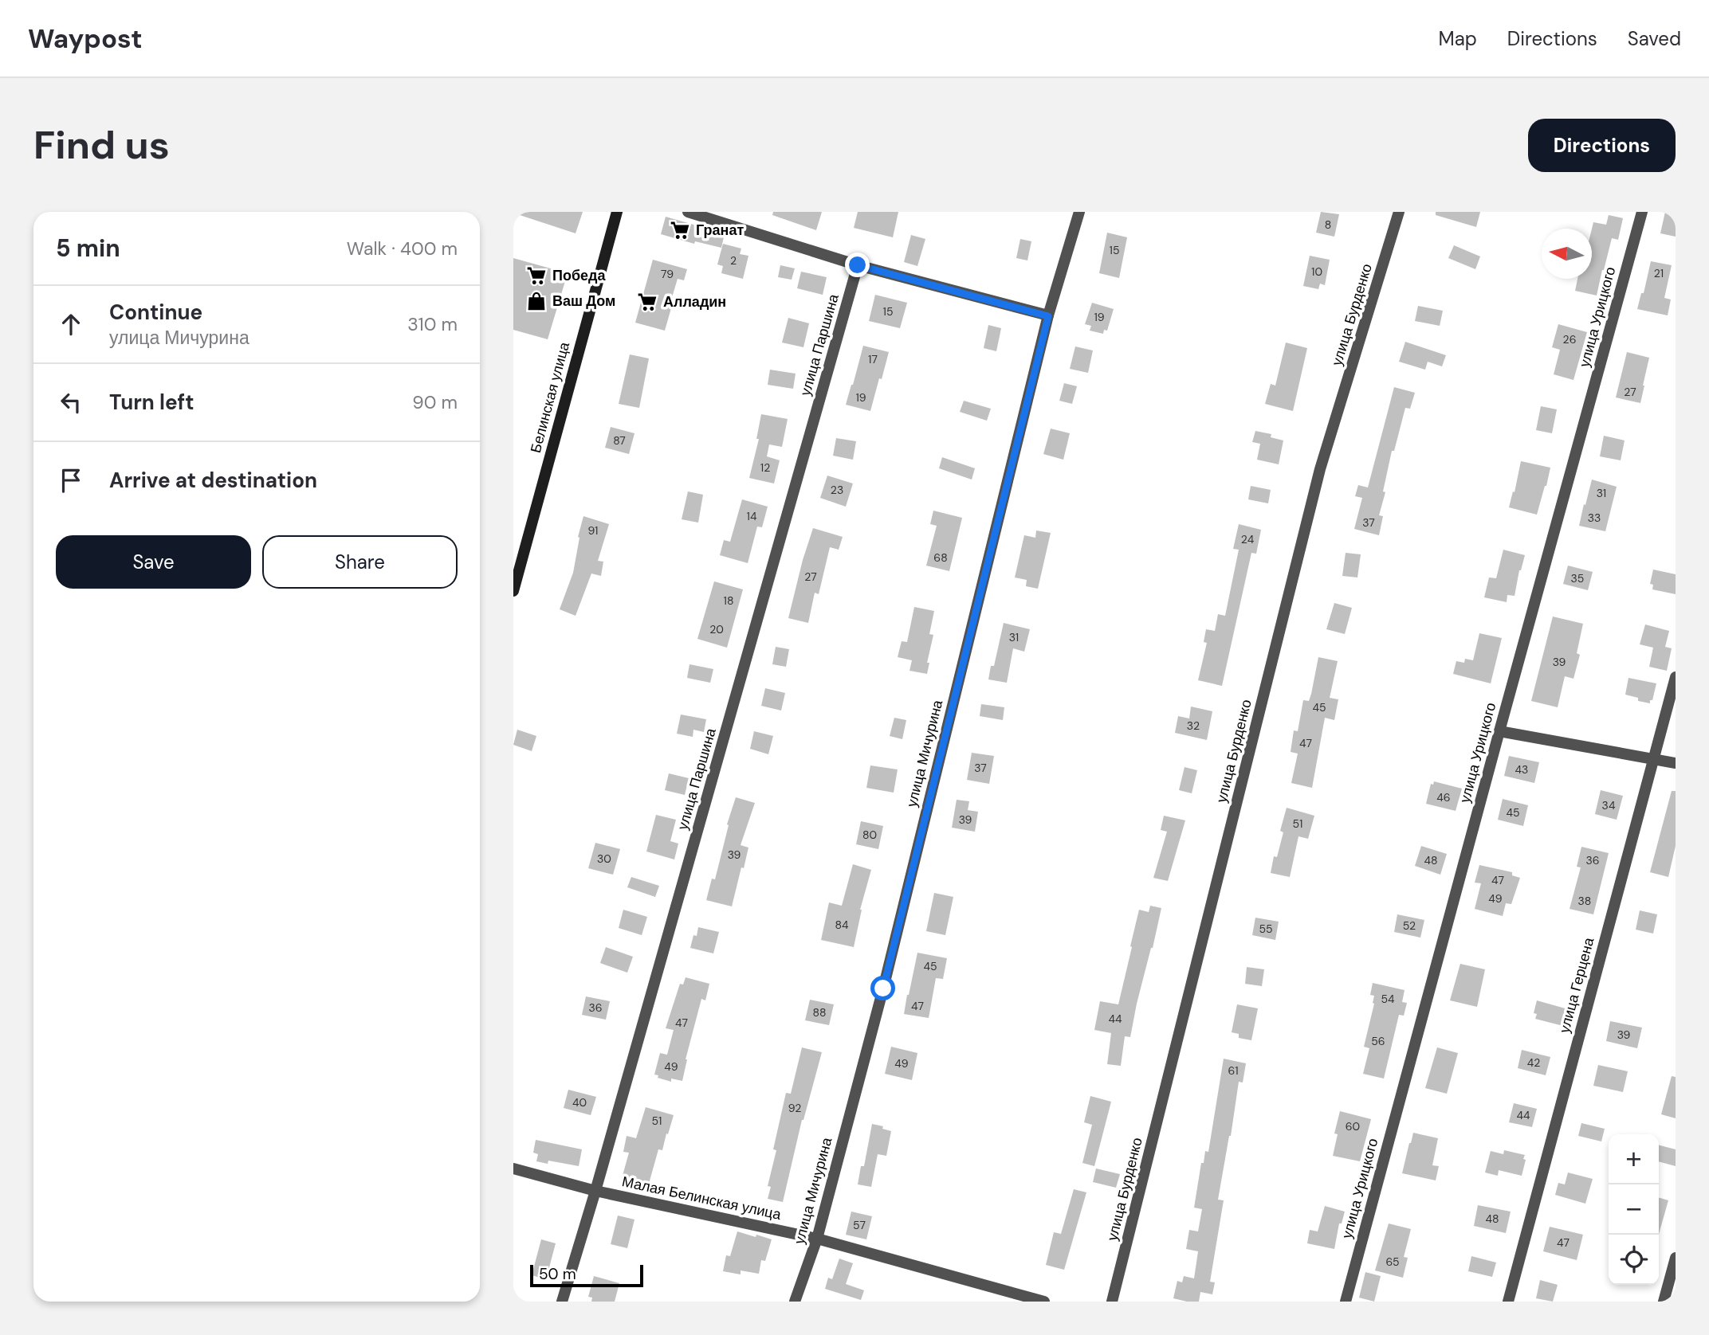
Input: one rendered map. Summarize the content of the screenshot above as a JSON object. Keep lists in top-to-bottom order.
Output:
{
  "streets": {
    "main road": ["Белинская улица"],
    "street": [
      "улица Бурденко",
      "улица Урицкого",
      "улица Паршина",
      "улица Мичурина",
      "улица Герцена",
      "Малая Белинская улица"
    ]
  },
  "crossings": [
    ["улица Паршина", "Малая Белинская улица"],
    ["улица Мичурина", "Малая Белинская улица"]
  ],
  "places": {
    "supermarket": ["Гранат", "Победа", "Алладин"],
    "shop": ["Ваш Дом"]
  },
  "house_numbers": [
    "8",
    "15",
    "2",
    "10",
    "21",
    "79",
    "15",
    "19",
    "26",
    "17",
    "27",
    "19",
    "87",
    "12",
    "23",
    "31",
    "14",
    "33",
    "37",
    "91",
    "24",
    "68",
    "27",
    "35",
    "18",
    "20",
    "31",
    "39",
    "45",
    "32",
    "47",
    "37",
    "43",
    "46",
    "34",
    "45",
    "39",
    "51",
    "80",
    "39",
    "30",
    "48",
    "36",
    "47",
    "49",
    "38",
    "84",
    "52",
    "55",
    "45",
    "54",
    "47",
    "36",
    "88",
    "44",
    "47",
    "39",
    "56",
    "42",
    "49",
    "49",
    "61",
    "40",
    "92",
    "44",
    "51",
    "60",
    "48",
    "57",
    "47",
    "65"
  ],
  "scale_bar": "50 m",
  "north": "left",
  "page": {
    "header": "Waypost",
    "nav": ["Map", "Directions", "Saved"],
    "buttons": [
      "Directions",
      ["Save", "Share"]
    ],
    "title": "Find us",
    "heading": ["5 min", "Walk · 400 m"],
    "list": [
      ["Continue", "улица Мичурина", "310 m"],
      ["Turn left", "90 m"],
      "Arrive at destination"
    ],
    "map_buttons": ["+", "−"],
    "scale": "50 m"
  }
}
